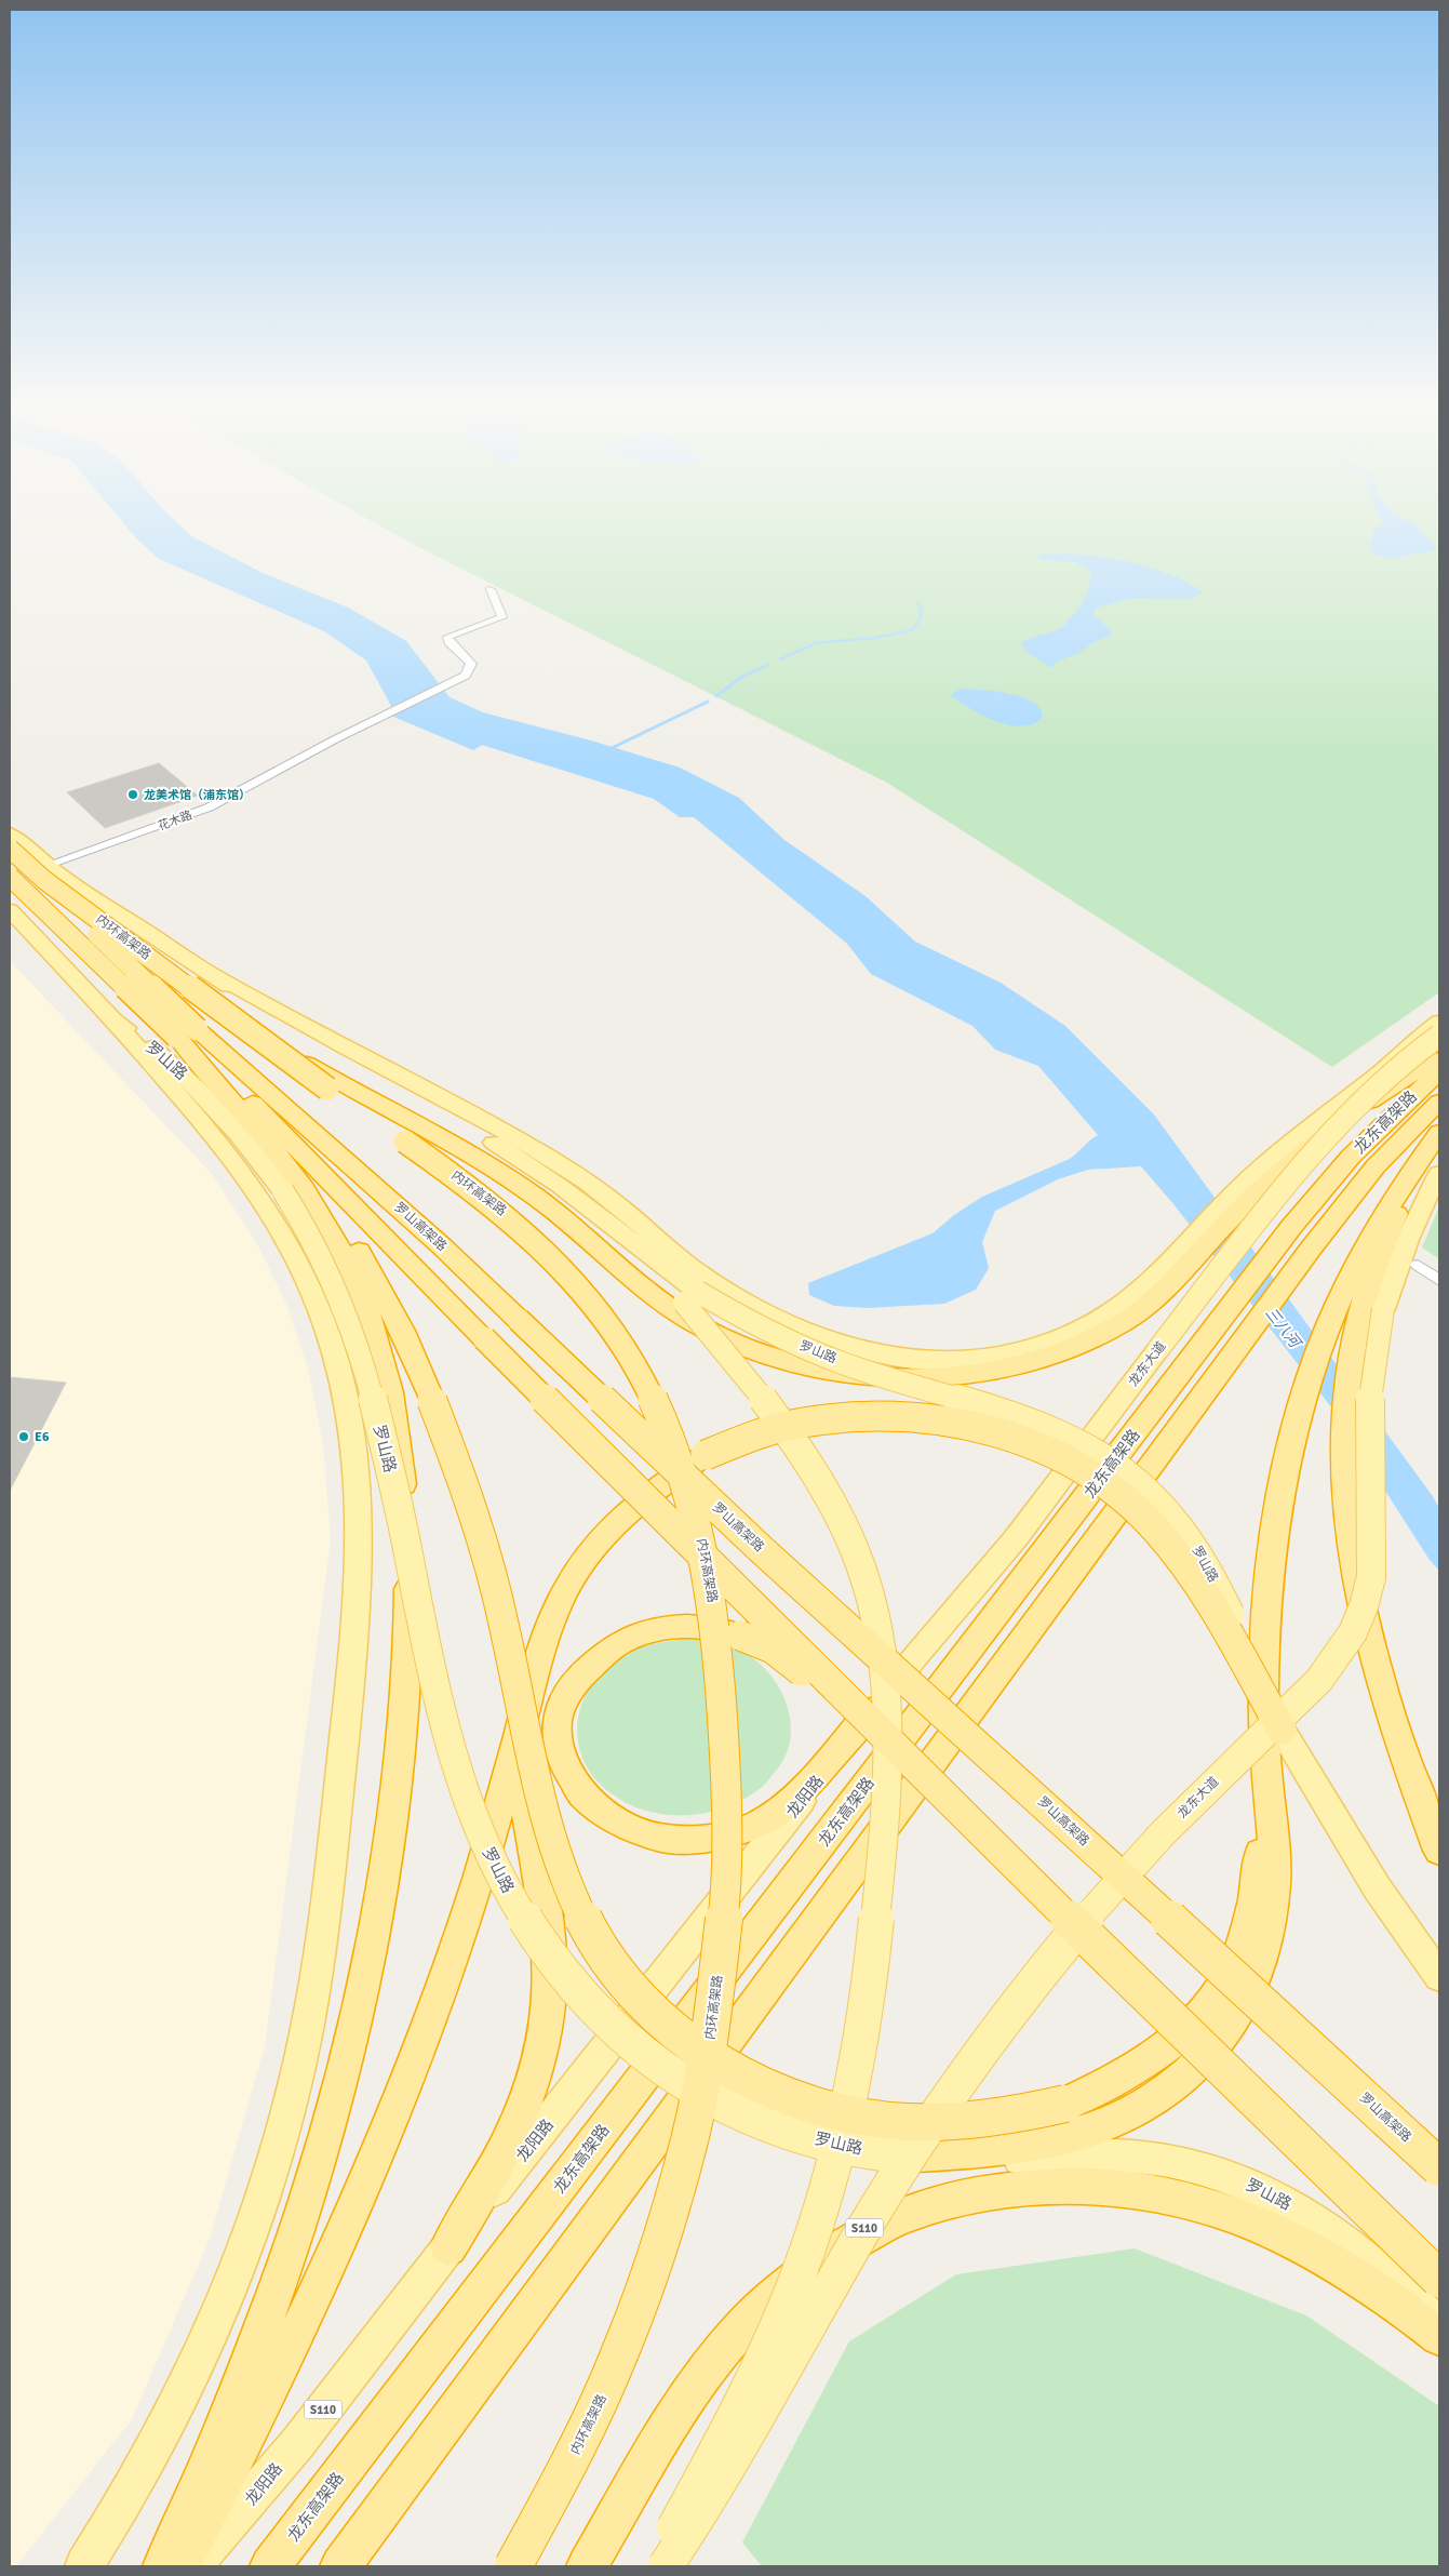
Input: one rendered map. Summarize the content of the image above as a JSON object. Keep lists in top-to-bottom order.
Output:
{
  "streets": {
    "highway": ["内环高架路", "龙东高架路", "罗山高架路"],
    "main road": [
      "罗山路",
      "龙东大道",
      "龙阳路",
      "S110"
    ],
    "street": ["花木路"]
  },
  "crossings": [
    ["花木路", "内环高架路"],
    ["花木路", "罗山路"],
    ["花木路", "罗山高架路"],
    ["内环高架路", "罗山路"],
    ["内环高架路", "罗山高架路"],
    ["罗山路", "罗山高架路"],
    ["龙东大道", "龙阳路"]
  ],
  "water": ["三八河"],
  "places": ["龙美术馆（浦东馆）", "E6"]
}
